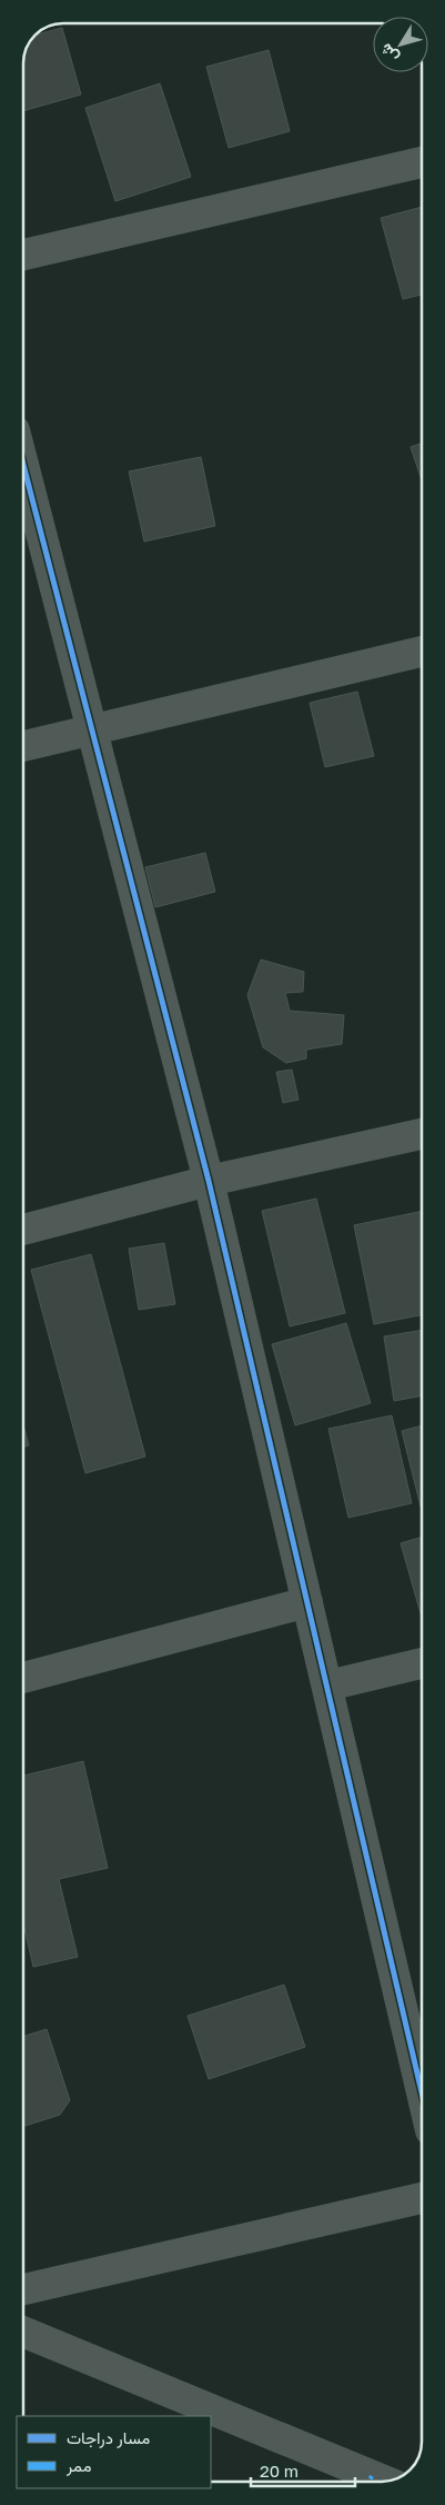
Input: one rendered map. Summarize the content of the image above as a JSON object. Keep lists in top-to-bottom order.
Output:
{
  "legend": ["مسار دراجات", "ممر"],
  "scale_bar": "20 m",
  "north": "bottom left"
}
